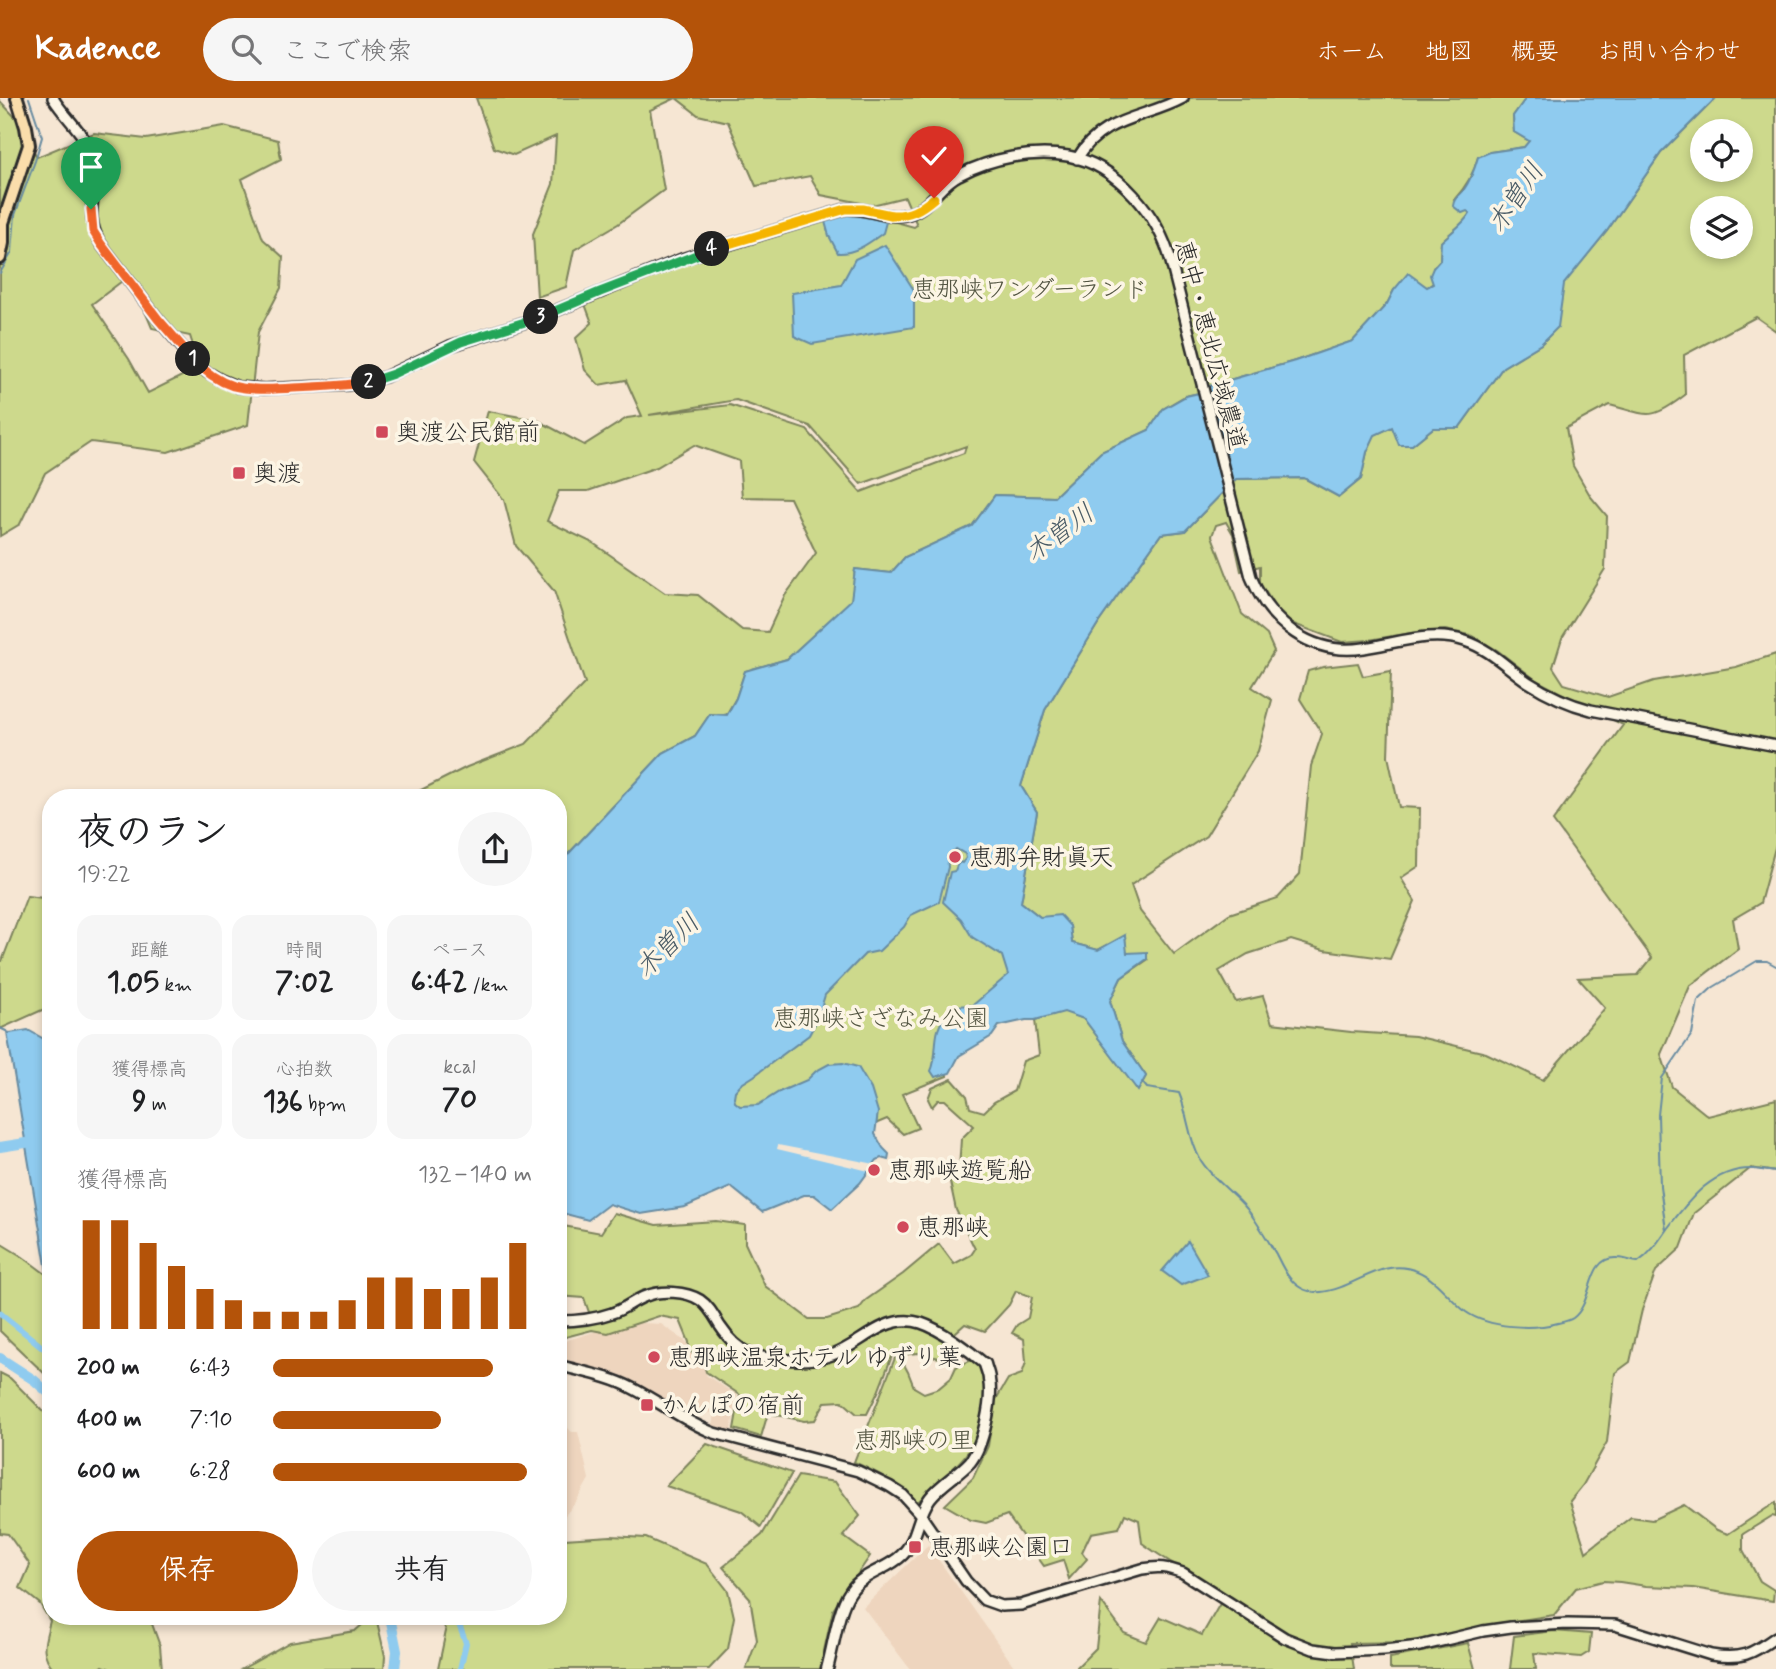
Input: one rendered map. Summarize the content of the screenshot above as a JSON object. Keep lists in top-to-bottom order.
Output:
{
  "streets": {
    "street": ["恵中・恵北広域農道"]
  },
  "water": ["木曽川"],
  "parks": ["恵那峡ワンダーランド", "恵那峡さざなみ公園", "恵那峡の里"],
  "places": {
    "transit": [
      "奥渡公民館前",
      "奥渡",
      "かんぽの宿前",
      "恵那峡公園口"
    ],
    "other": [
      "恵那弁財眞天",
      "恵那峡遊覧船",
      "恵那峡",
      "恵那峡温泉ホテル ゆずり葉"
    ]
  },
  "page": {
    "header": "Kadence",
    "search": "ここで検索",
    "nav": [
      "ホーム",
      "地図",
      "概要",
      "お問い合わせ"
    ],
    "pins": [
      "4",
      "3",
      "1",
      "2"
    ],
    "heading": ["夜のラン", "19:22"],
    "stats": [
      ["距離", "1.05 km"],
      ["時間", "7:02"],
      ["ペース", "6:42 /km"],
      ["獲得標高", "9 m"],
      ["心拍数", "136 bpm"],
      ["kcal", "70"]
    ],
    "chart": ["獲得標高", "132–140 m"],
    "list": [
      {
        "name": "200 m",
        "note": "6:43"
      },
      {
        "name": "400 m",
        "note": "7:10"
      },
      {
        "name": "600 m",
        "note": "6:28"
      }
    ],
    "buttons": ["保存", "共有"]
  }
}
